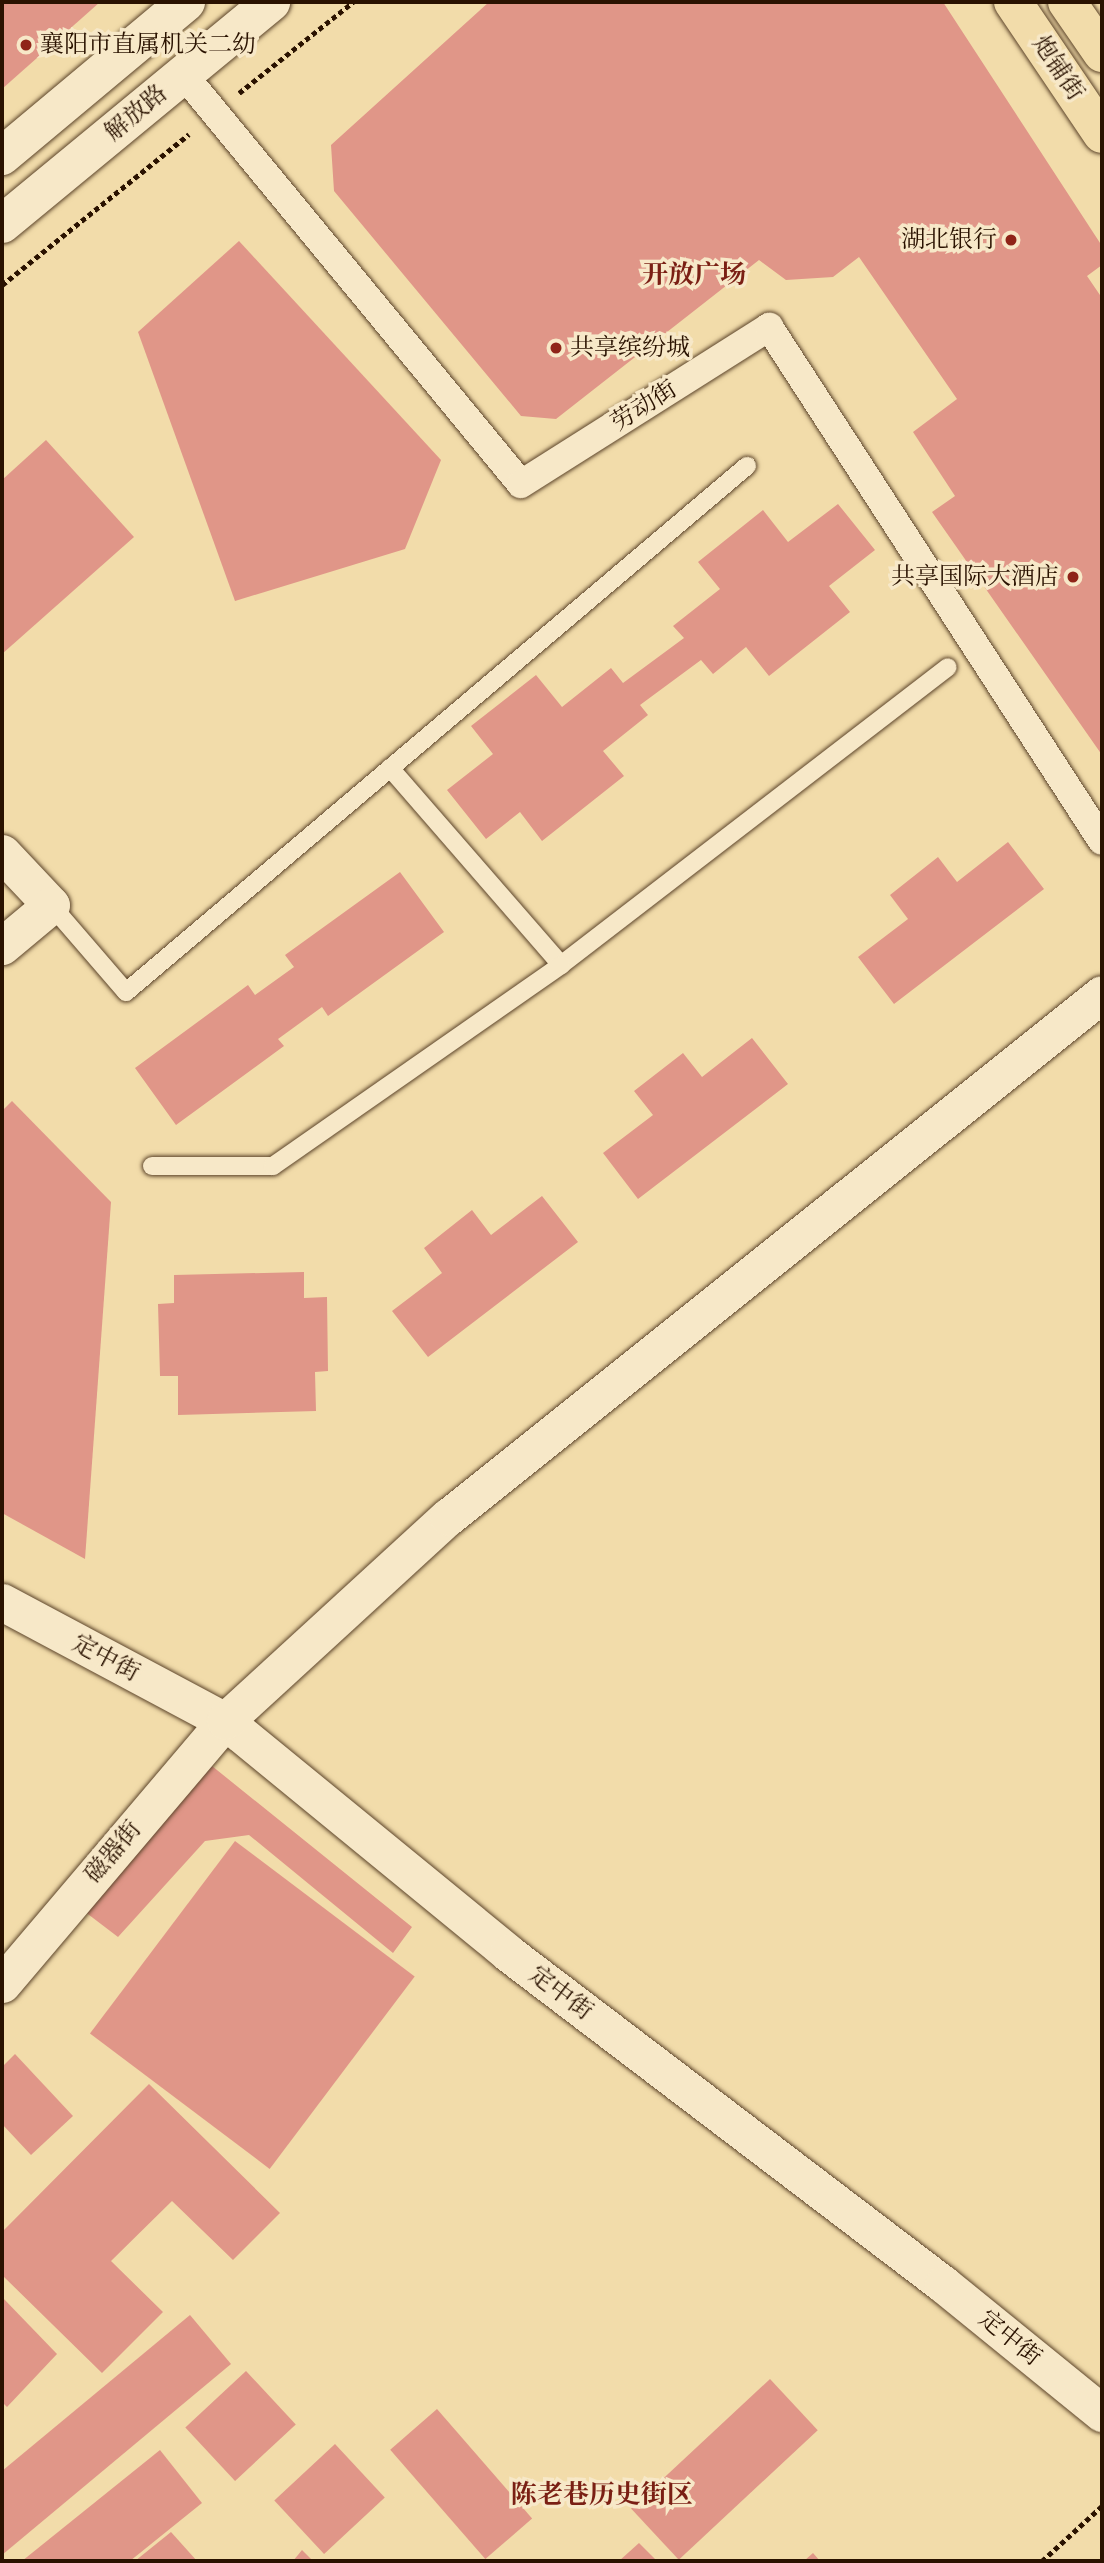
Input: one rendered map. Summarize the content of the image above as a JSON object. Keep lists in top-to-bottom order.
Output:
{
  "streets": {
    "main road": ["炮铺街", "解放路"],
    "street": ["劳动街", "定中街", "磁器街"]
  },
  "crossings": [
    ["解放路", "劳动街"],
    ["定中街", "磁器街"]
  ],
  "districts": ["开放广场", "陈老巷历史街区"],
  "places": [
    "襄阳市直属机关二幼",
    "湖北银行",
    "共享缤纷城",
    "共享国际大酒店"
  ]
}
